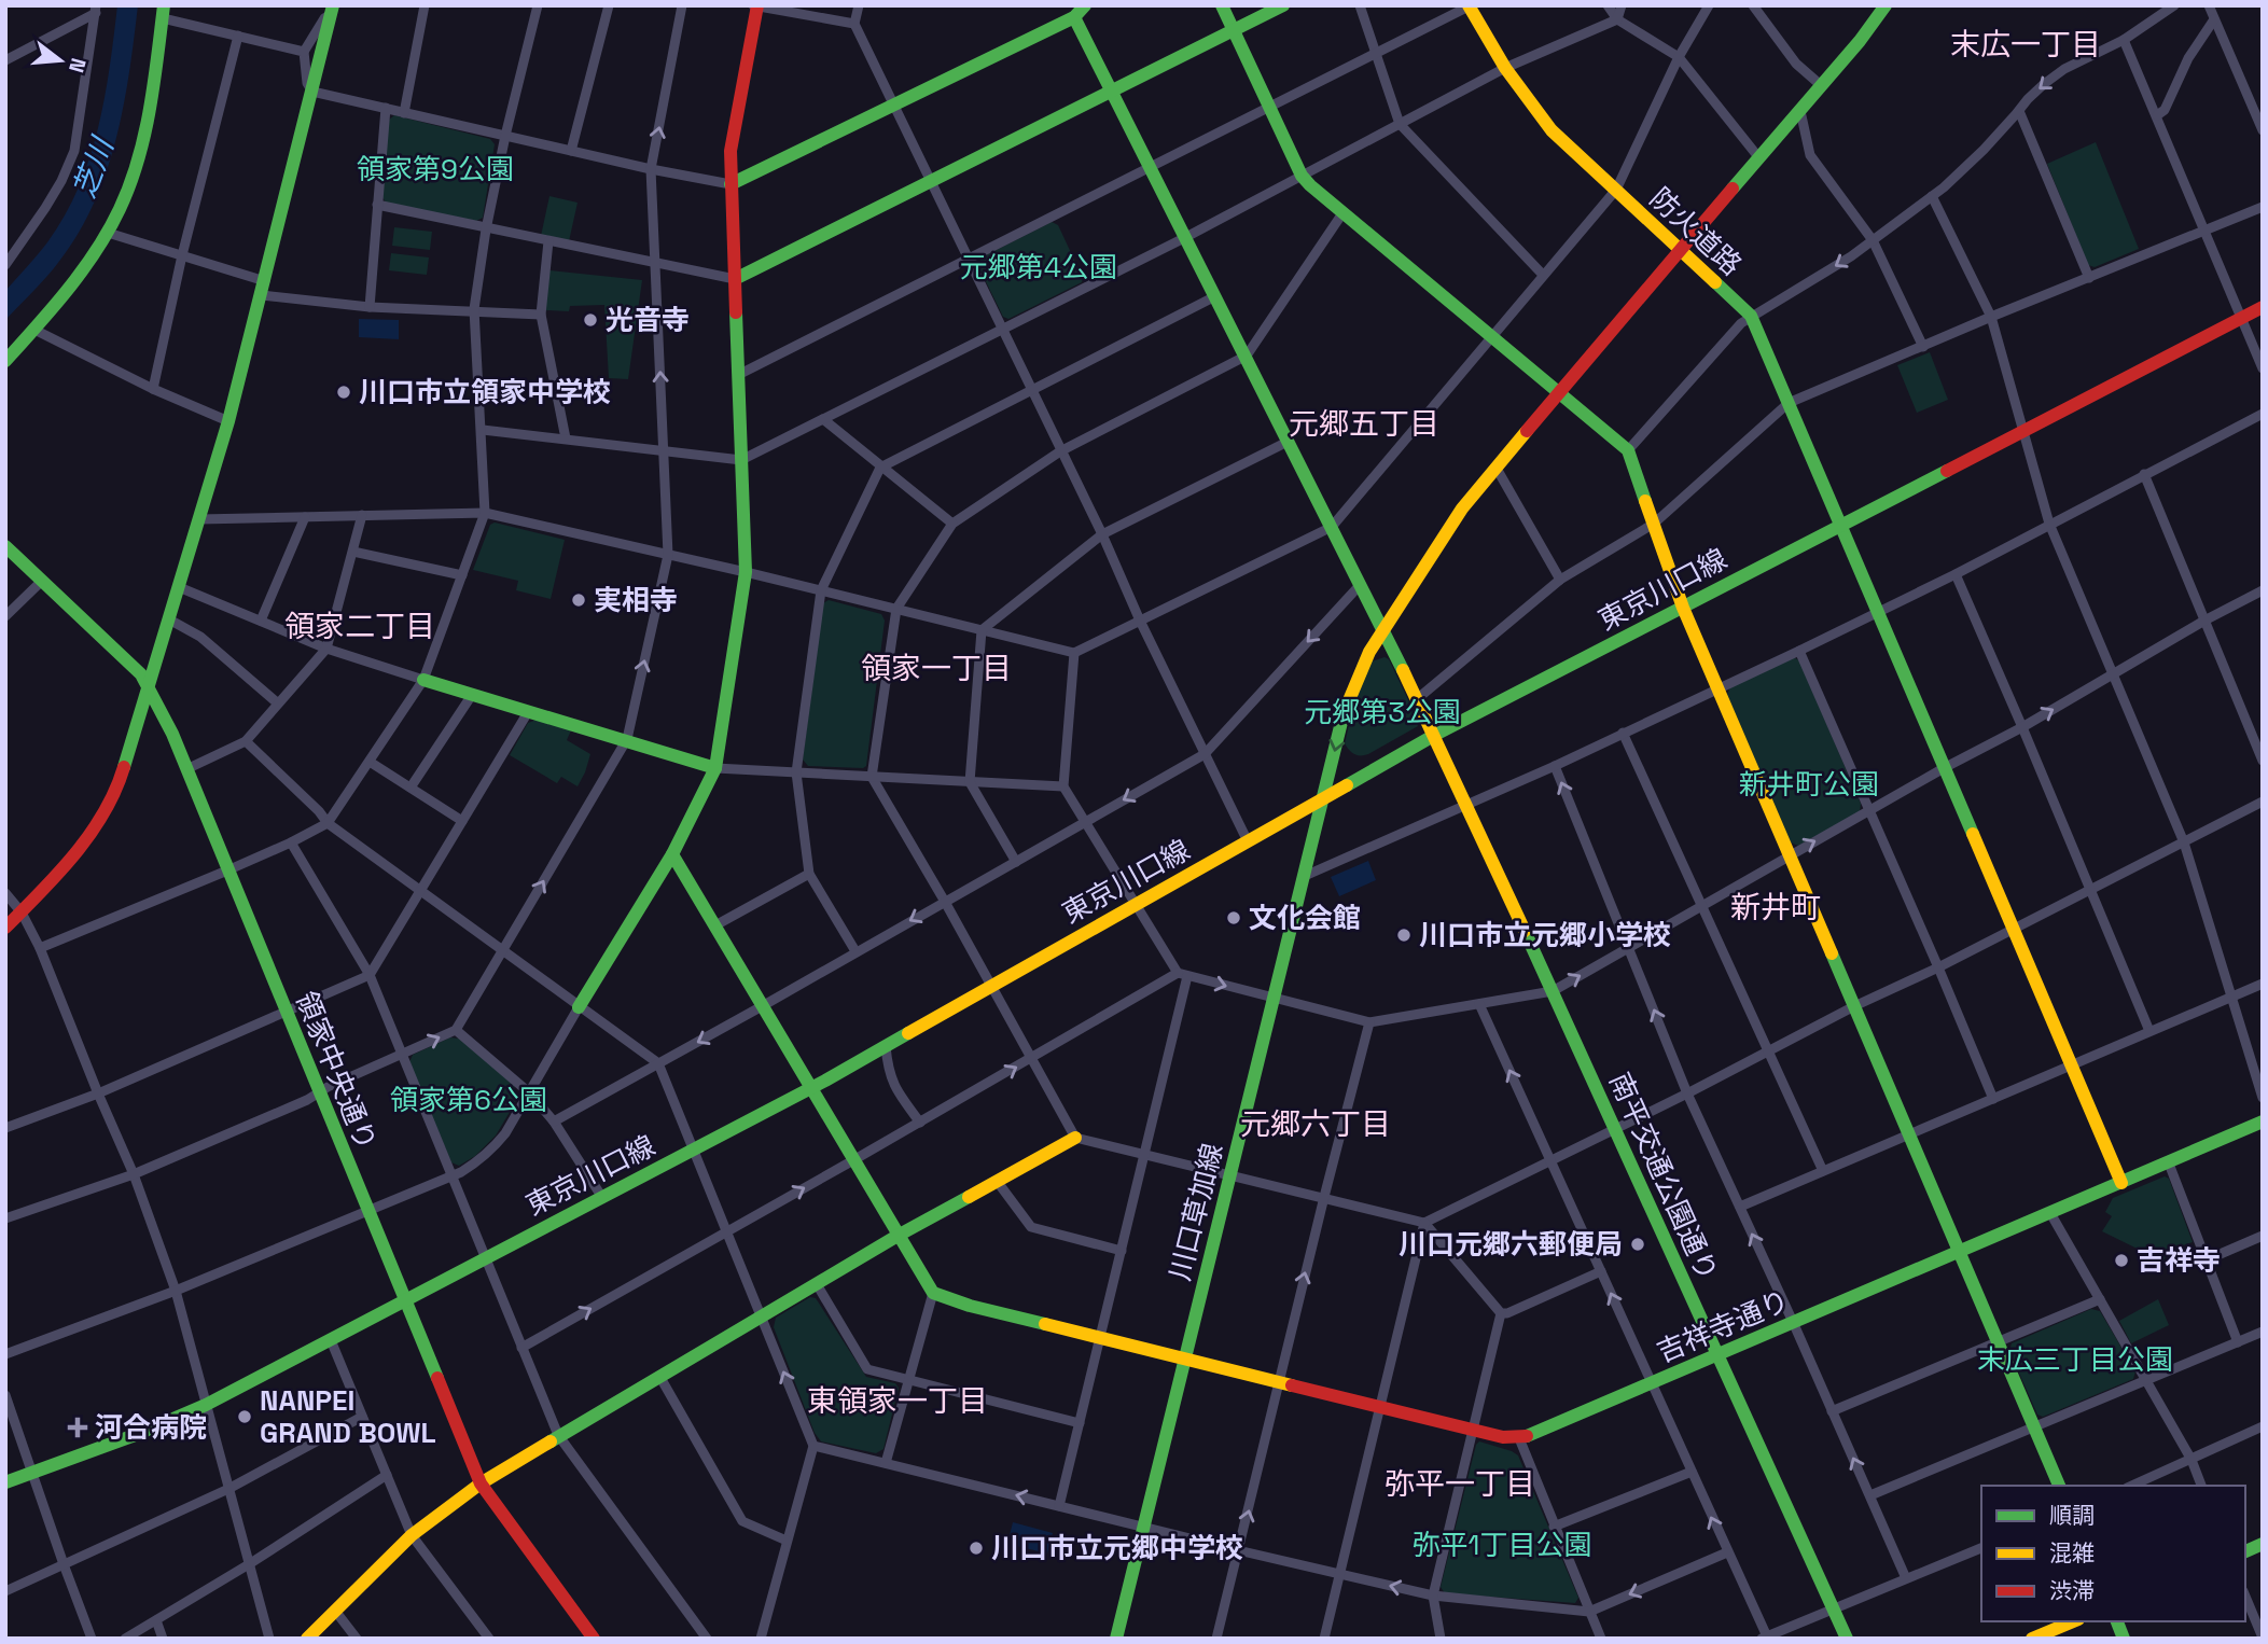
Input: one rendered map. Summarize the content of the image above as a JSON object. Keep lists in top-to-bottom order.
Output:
{
  "streets": {
    "street": [
      "防火道路",
      "東京川口線",
      "領家中央通り",
      "南平交通公園通り",
      "川口草加線",
      "吉祥寺通り"
    ]
  },
  "crossings": [
    ["防火道路", "東京川口線"],
    ["防火道路", "川口草加線"],
    ["防火道路", "吉祥寺通り"],
    ["東京川口線", "領家中央通り"],
    ["東京川口線", "南平交通公園通り"],
    ["東京川口線", "川口草加線"],
    ["南平交通公園通り", "川口草加線"],
    ["南平交通公園通り", "吉祥寺通り"],
    ["川口草加線", "吉祥寺通り"]
  ],
  "districts": [
    "末広一丁目",
    "元郷五丁目",
    "領家二丁目",
    "領家一丁目",
    "新井町",
    "元郷六丁目",
    "東領家一丁目",
    "弥平一丁目"
  ],
  "water": ["芝川"],
  "parks": [
    "領家第9公園",
    "元郷第4公園",
    "元郷第3公園",
    "新井町公園",
    "領家第6公園",
    "末広三丁目公園",
    "弥平1丁目公園"
  ],
  "places": {
    "other": [
      "光音寺",
      "川口市立領家中学校",
      "実相寺",
      "文化会館",
      "川口市立元郷小学校",
      "川口元郷六郵便局",
      "吉祥寺",
      "NANPEI GRAND BOWL",
      "川口市立元郷中学校"
    ],
    "health": ["河合病院"]
  },
  "legend": ["順調", "混雑", "渋滞"],
  "north": "right"
}
